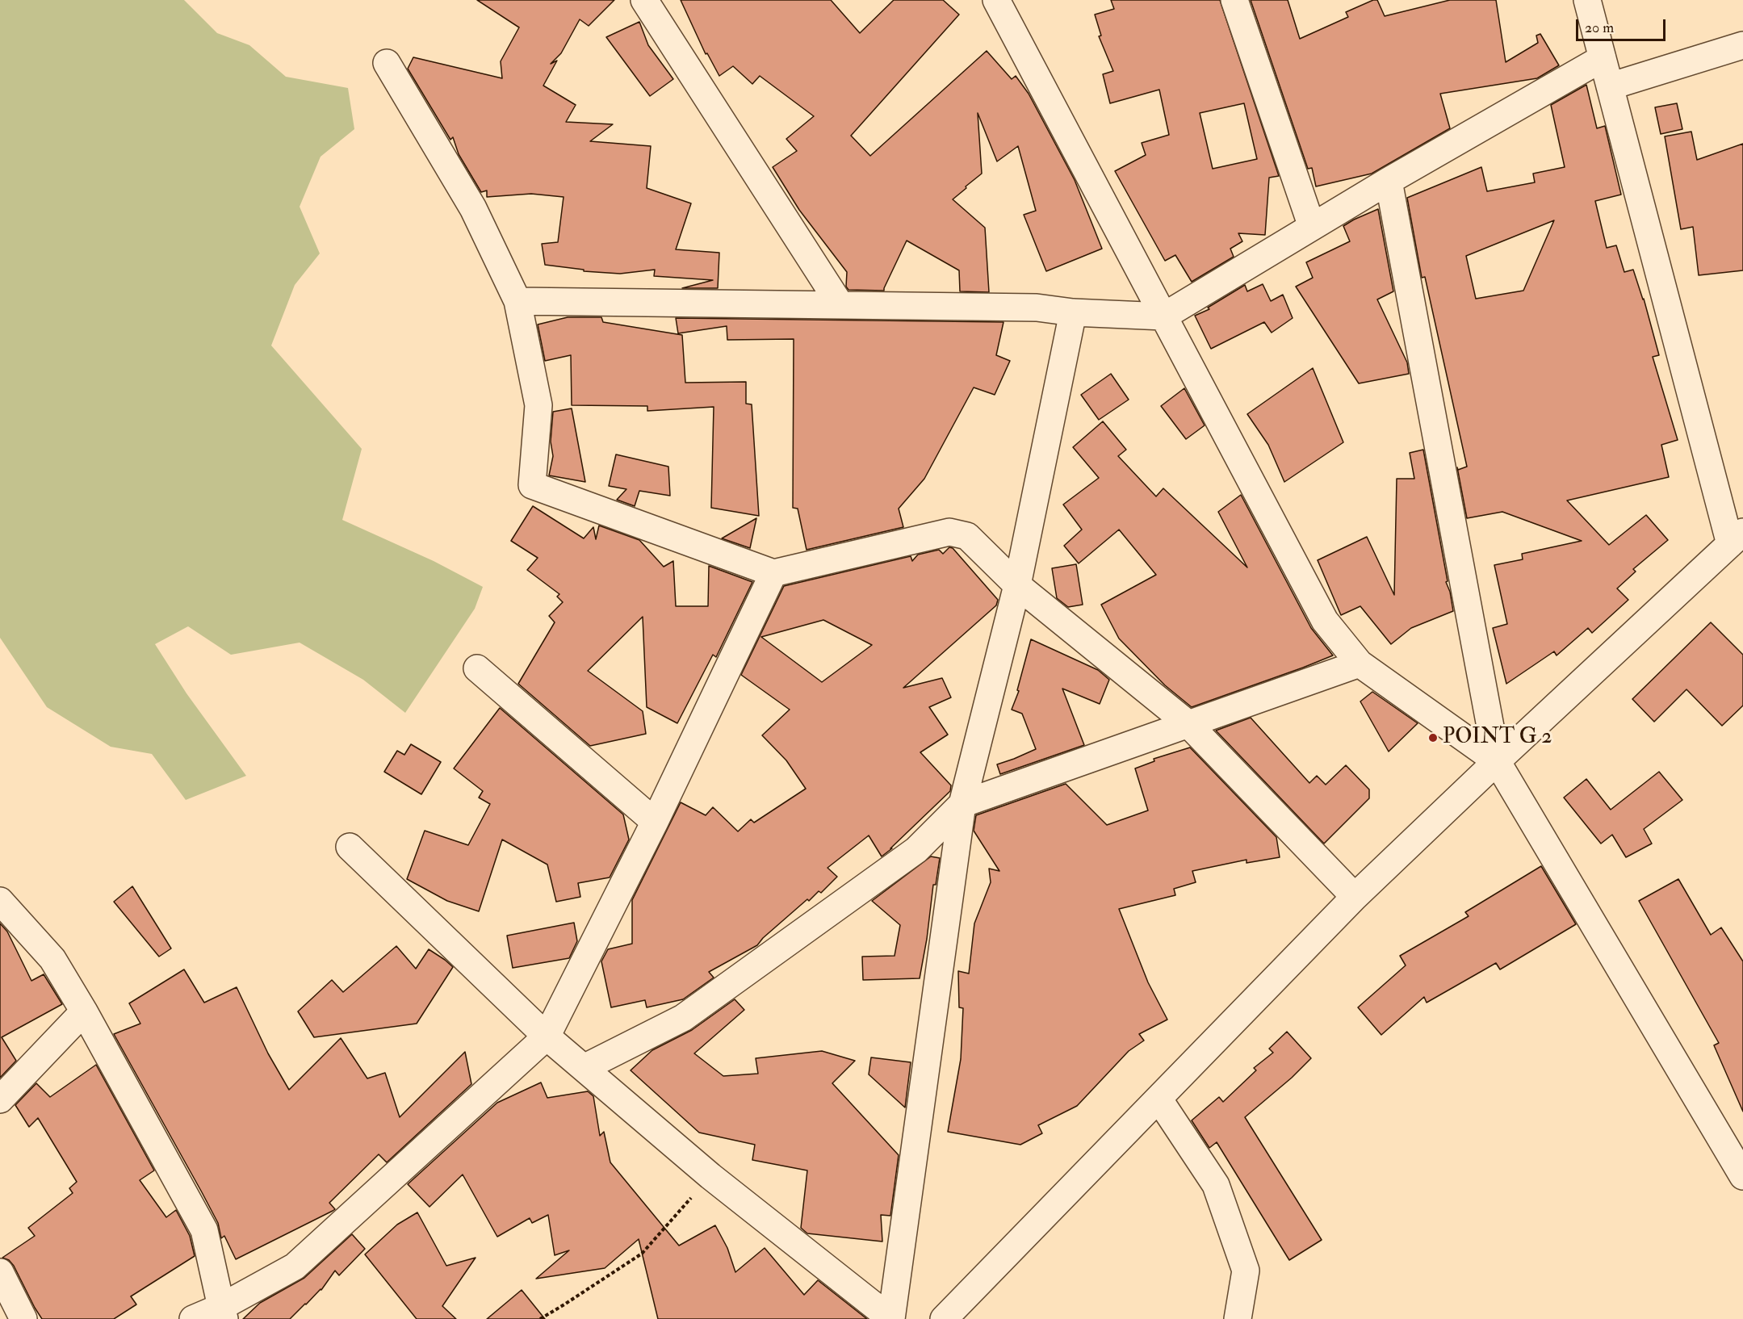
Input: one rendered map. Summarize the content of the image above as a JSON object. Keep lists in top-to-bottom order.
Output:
{
  "places": ["POINT G 2"],
  "scale_bar": "20 m"
}
